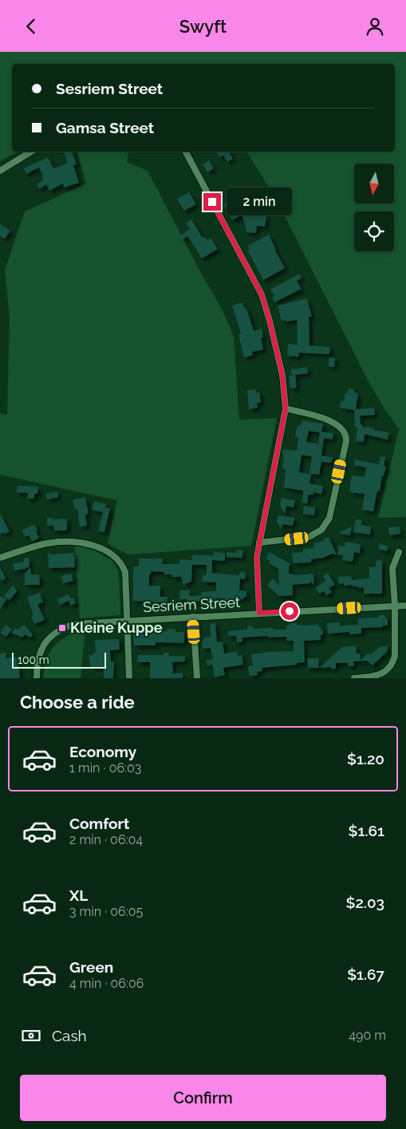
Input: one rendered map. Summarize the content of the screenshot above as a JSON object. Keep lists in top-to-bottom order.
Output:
{
  "streets": {
    "street": ["Sesriem Street"]
  },
  "places": {
    "transit": ["Kleine Kuppe"]
  },
  "scale_bar": "100 m",
  "north": "bottom",
  "page": {
    "header": "Swyft",
    "banner": ["Sesriem Street", "Gamsa Street"],
    "bubble": "2 min",
    "scale": "100 m",
    "heading": "Choose a ride",
    "list": [
      {
        "name": "Economy",
        "note": "1 min · 06:03",
        "value": "$1.20"
      },
      {
        "name": "Comfort",
        "note": "2 min · 06:04",
        "value": "$1.61"
      },
      {
        "name": "XL",
        "note": "3 min · 06:05",
        "value": "$2.03"
      },
      {
        "name": "Green",
        "note": "4 min · 06:06",
        "value": "$1.67"
      }
    ],
    "pay": ["Cash", "490 m"],
    "buttons": "Confirm"
  }
}
